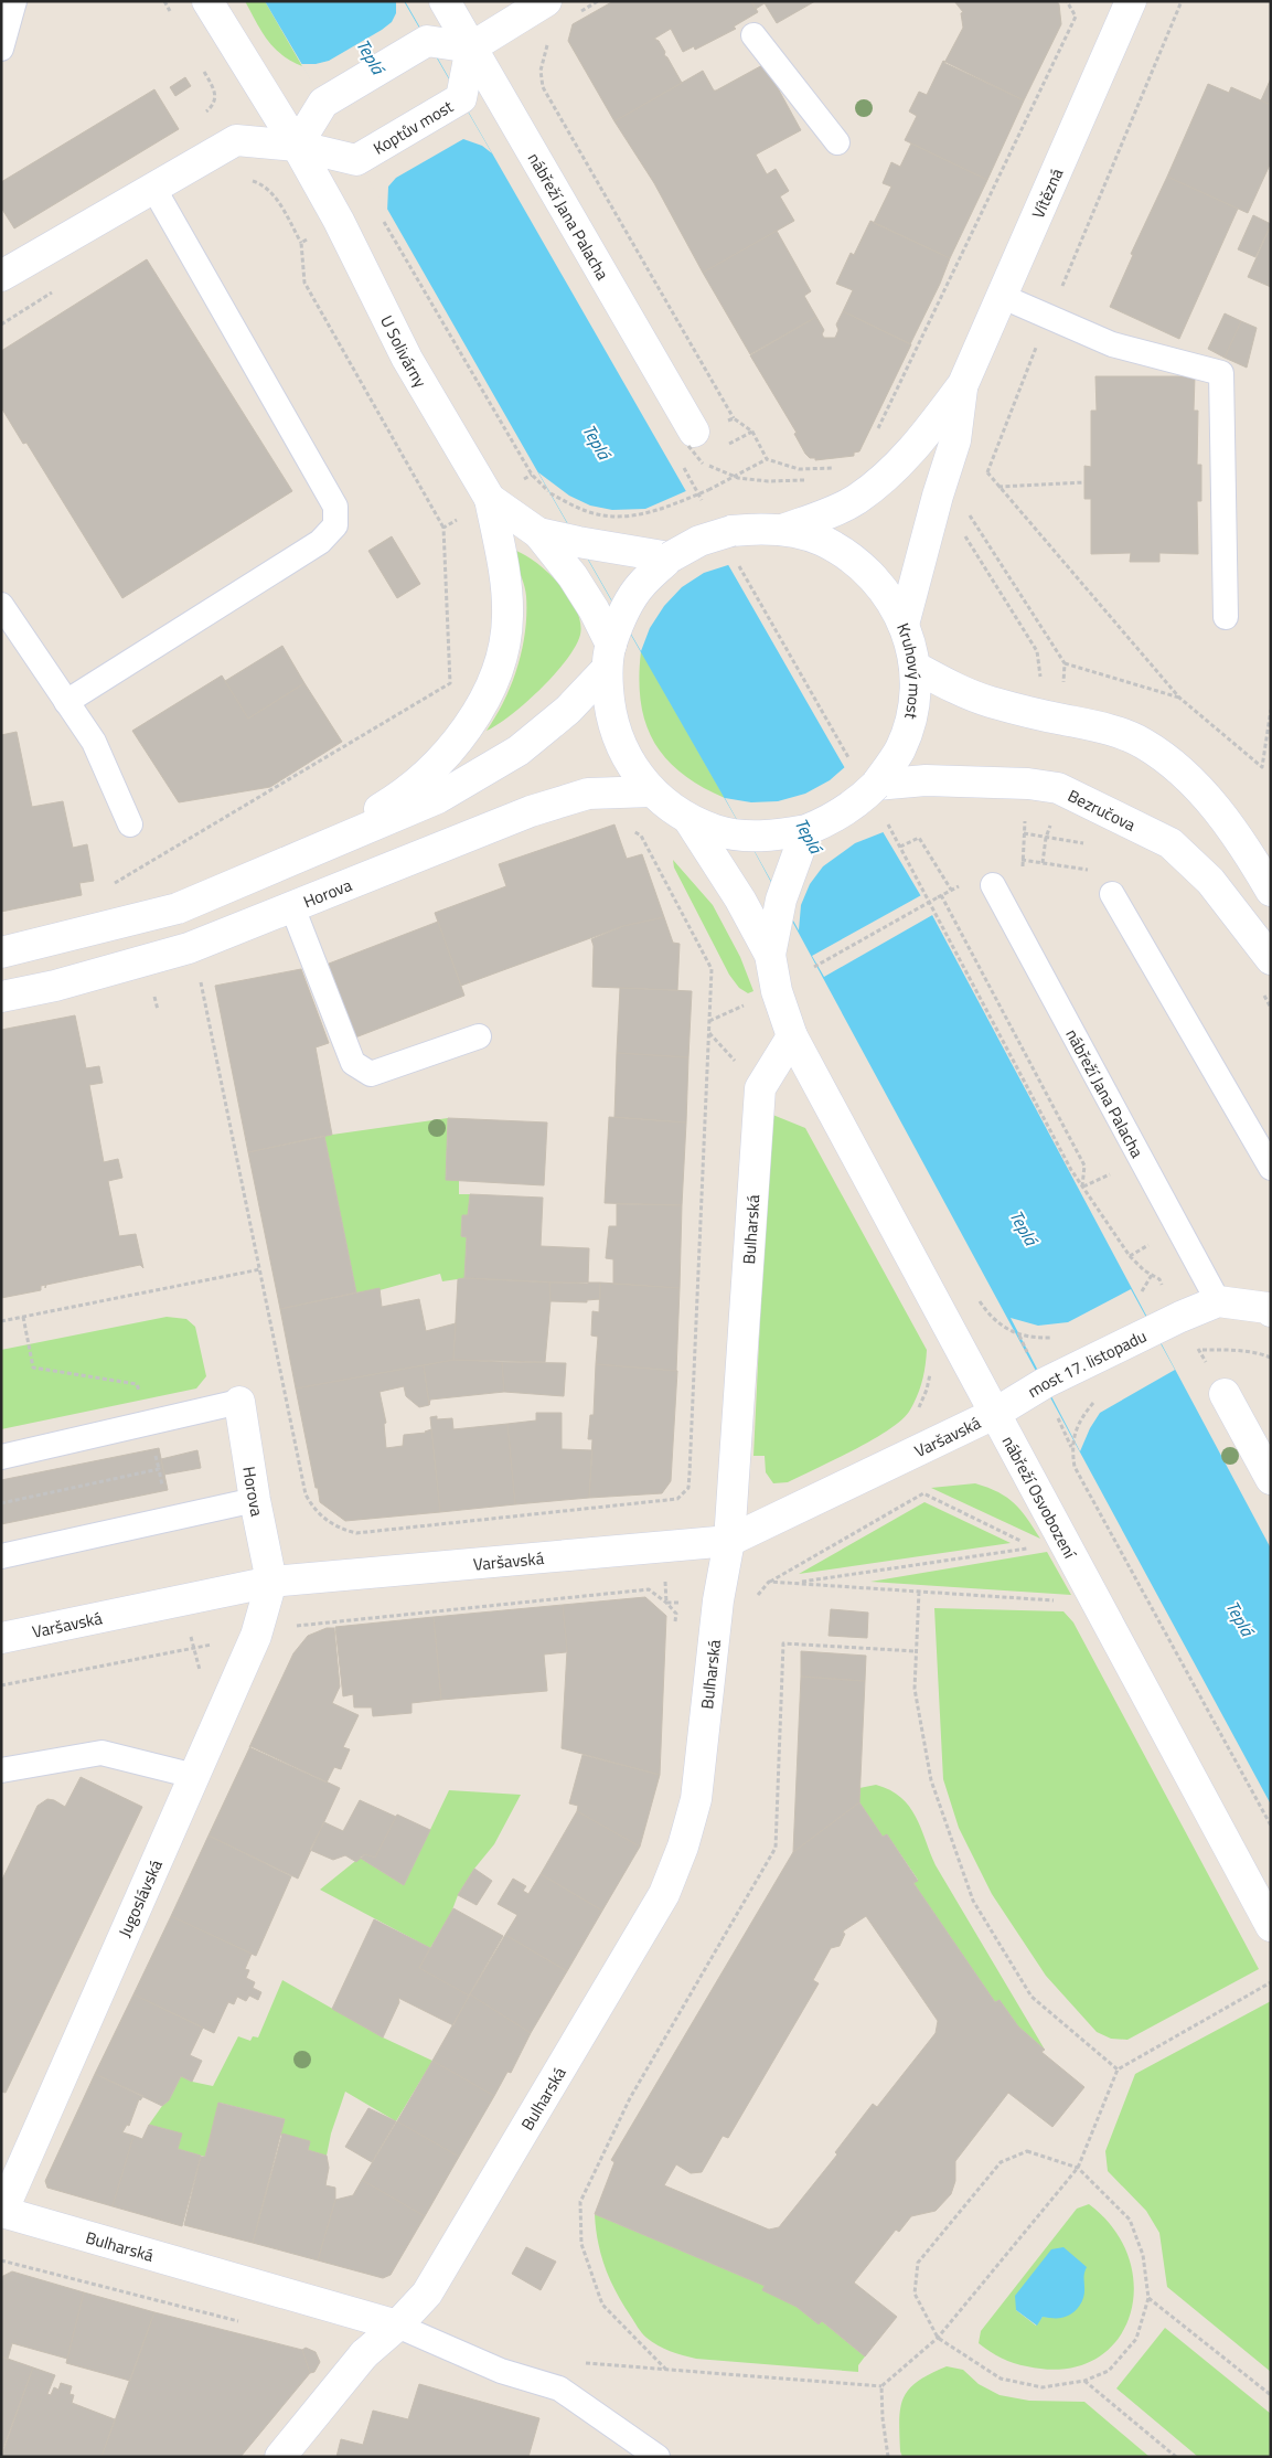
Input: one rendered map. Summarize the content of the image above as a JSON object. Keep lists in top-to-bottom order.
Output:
{
  "streets": {
    "street": [
      "Koptův most",
      "Vítězná",
      "nábřeží Jana Palacha",
      "U Solivárny",
      "Kruhový most",
      "Bezručova",
      "Horova",
      "Bulharská",
      "most 17. listopadu",
      "Varšavská",
      "nábřeží Osvobození",
      "Jugoslávská"
    ]
  },
  "crossings": [
    ["Koptův most", "nábřeží Jana Palacha"],
    ["Koptův most", "U Solivárny"],
    ["Vítězná", "Kruhový most"],
    ["nábřeží Jana Palacha", "most 17. listopadu"],
    ["U Solivárny", "Kruhový most"],
    ["Kruhový most", "Bezručova"],
    ["Kruhový most", "Horova"],
    ["Horova", "Varšavská"],
    ["Horova", "Jugoslávská"],
    ["Bulharská", "Varšavská"],
    ["Bulharská", "nábřeží Osvobození"],
    ["Bulharská", "Jugoslávská"],
    ["most 17. listopadu", "Varšavská"],
    ["most 17. listopadu", "nábřeží Osvobození"],
    ["Varšavská", "nábřeží Osvobození"],
    ["Varšavská", "Jugoslávská"]
  ],
  "water": ["Teplá"]
}
